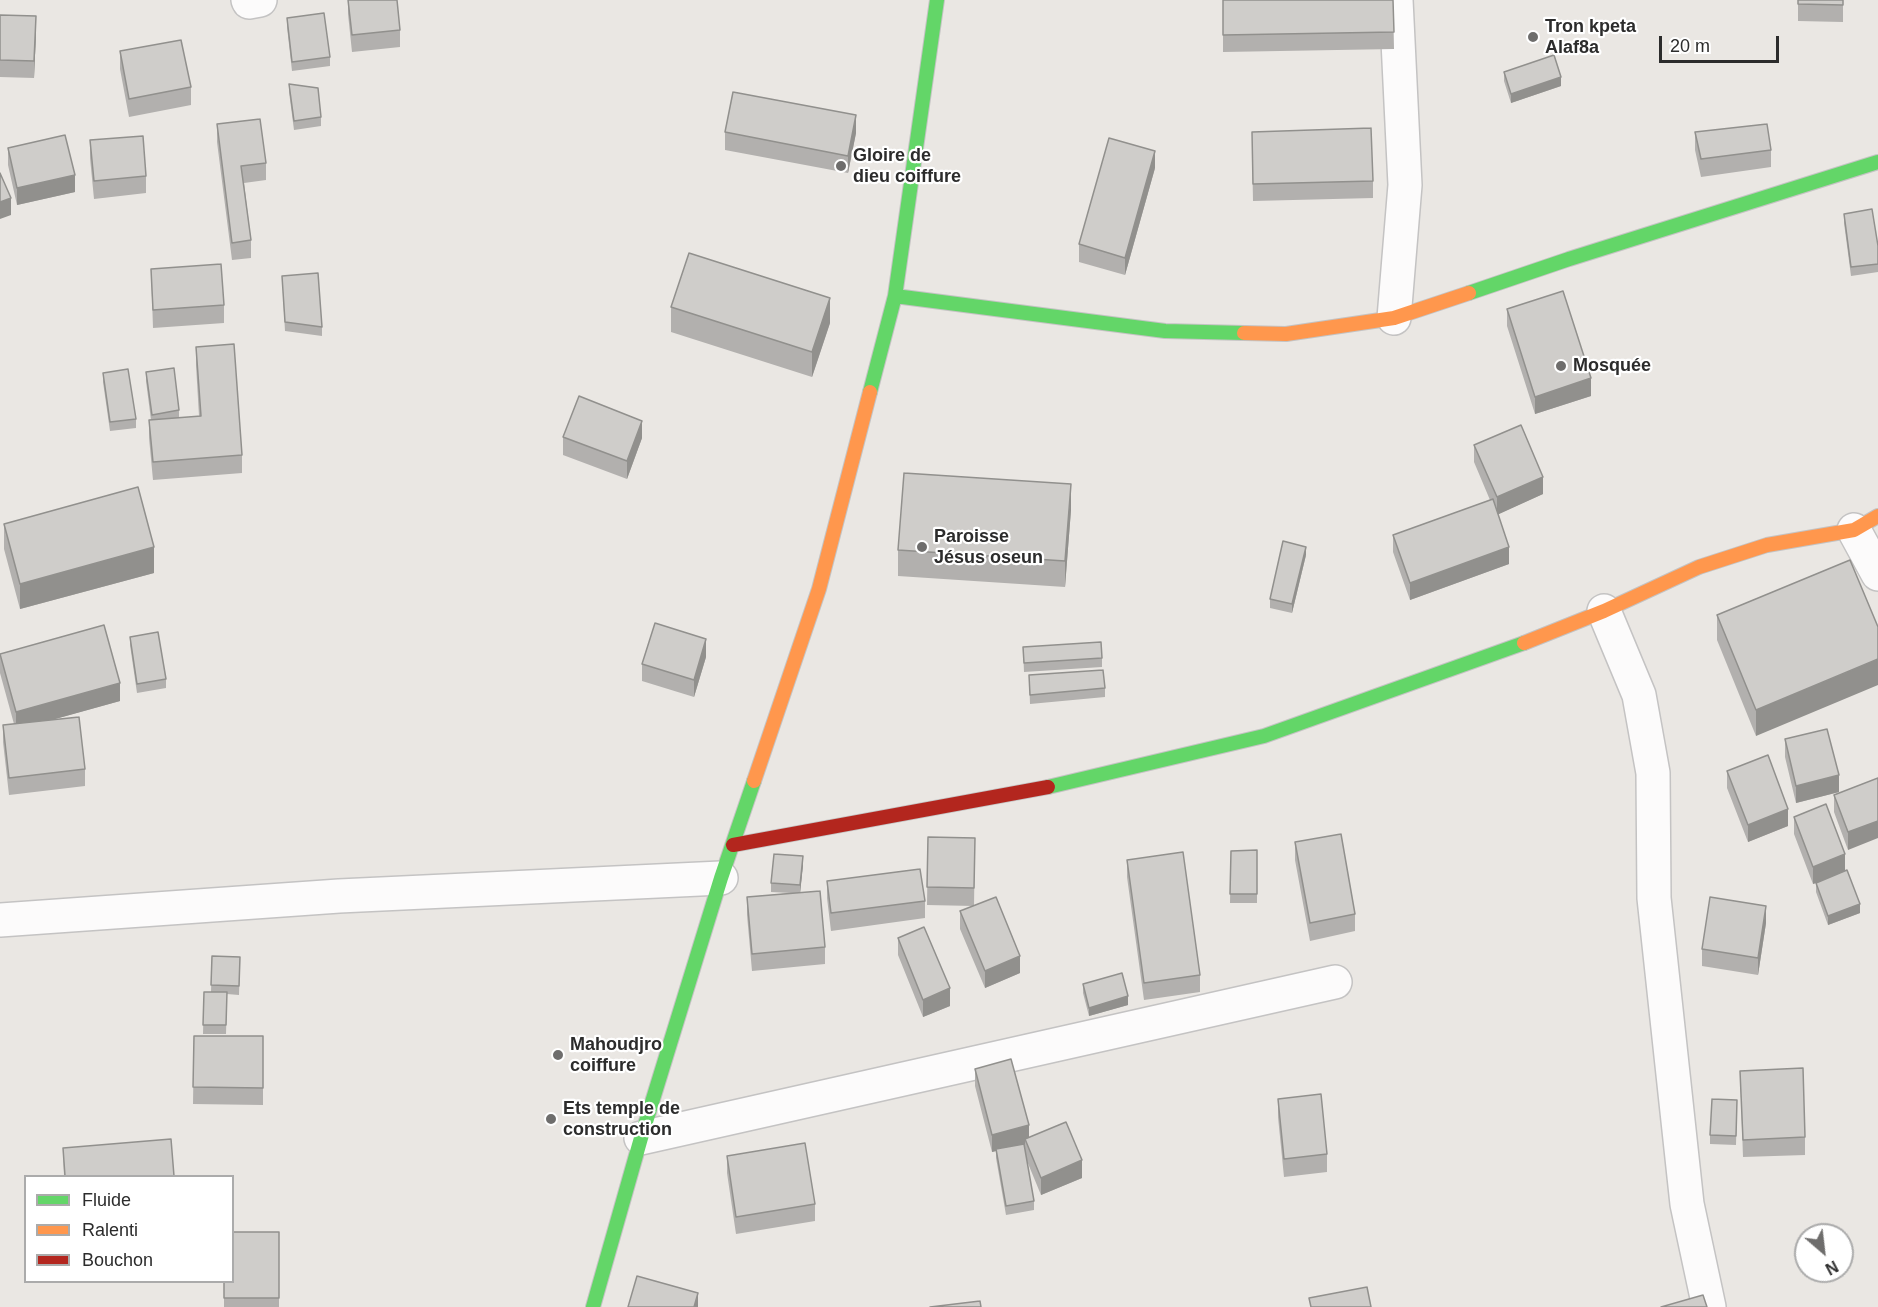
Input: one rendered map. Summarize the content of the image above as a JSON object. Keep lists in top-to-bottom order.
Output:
{
  "places": [
    "Tron kpeta Alaf8a",
    "Gloire de dieu coiffure",
    "Mosquée",
    "Paroisse Jésus oseun",
    "Mahoudjro coiffure",
    "Ets temple de construction"
  ],
  "legend": ["Fluide", "Ralenti", "Bouchon"],
  "scale_bar": "20 m",
  "north": "bottom right"
}
